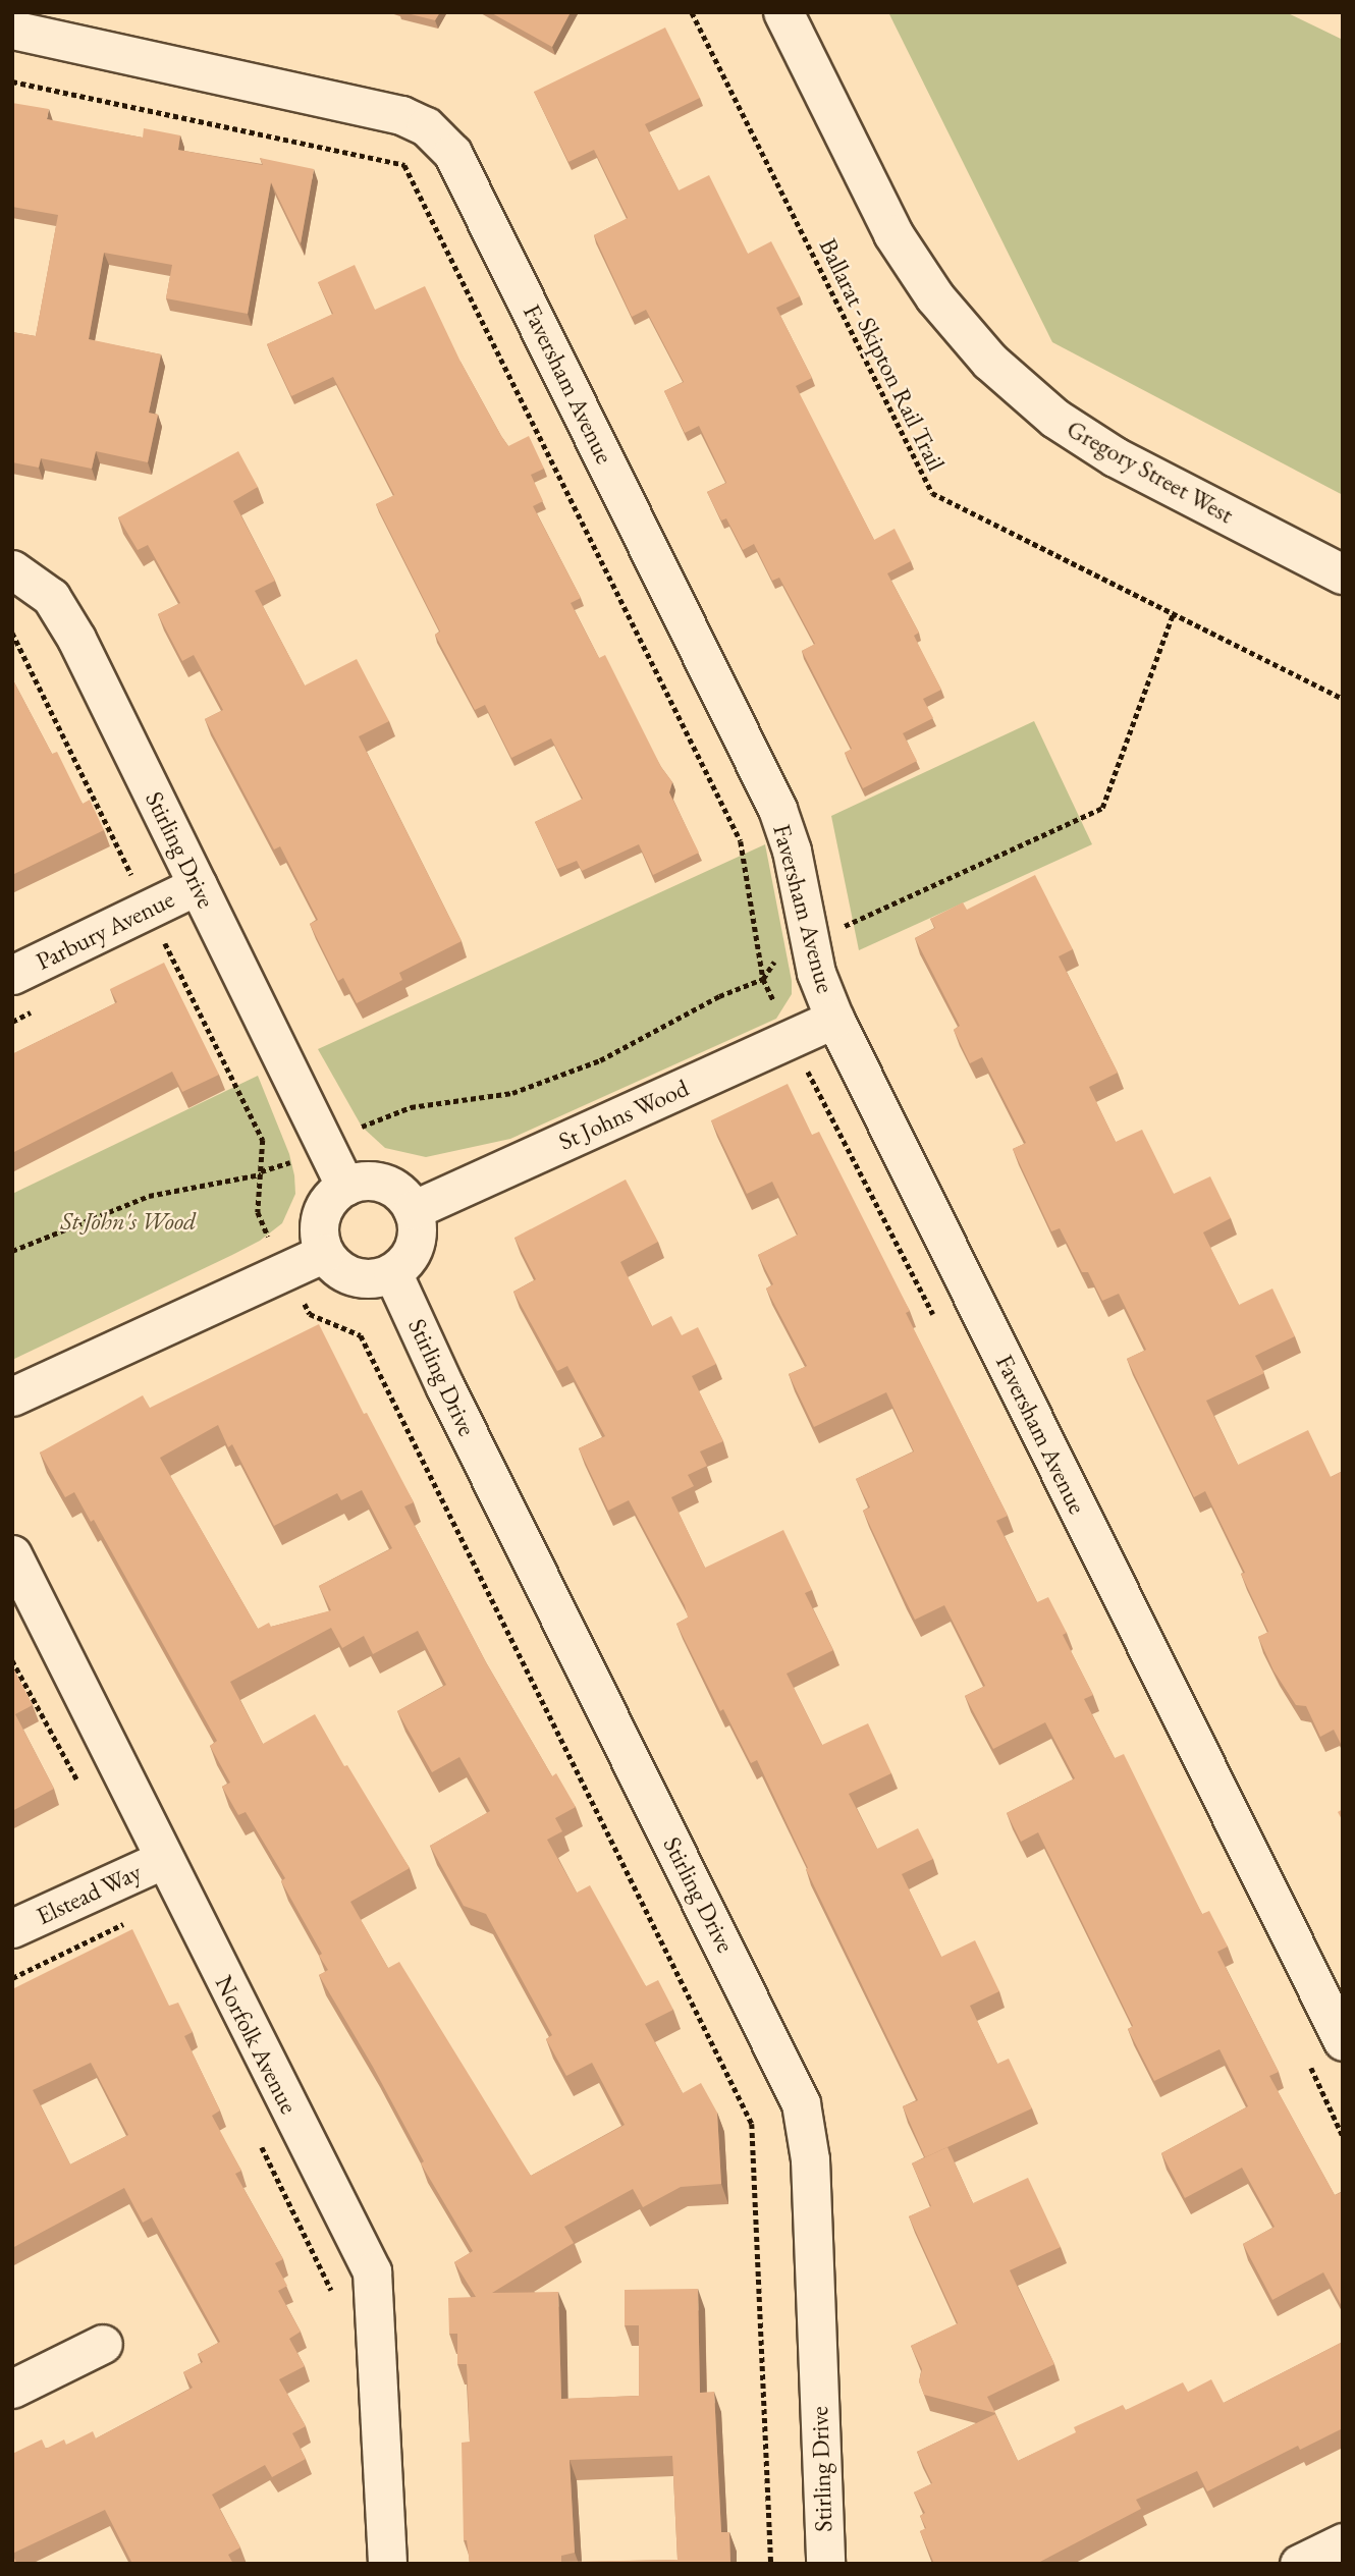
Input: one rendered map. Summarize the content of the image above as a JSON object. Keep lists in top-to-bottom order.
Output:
{
  "streets": {
    "main road": ["Gregory Street West"],
    "street": [
      "Faversham Avenue",
      "Stirling Drive",
      "Parbury Avenue",
      "St Johns Wood",
      "Elstead Way",
      "Norfolk Avenue"
    ],
    "path": ["Ballarat - Skipton Rail Trail"]
  },
  "crossings": [
    ["Faversham Avenue", "St Johns Wood"],
    ["Stirling Drive", "Parbury Avenue"],
    ["Stirling Drive", "St Johns Wood"],
    ["Elstead Way", "Norfolk Avenue"]
  ],
  "parks": ["St John's Wood"]
}
